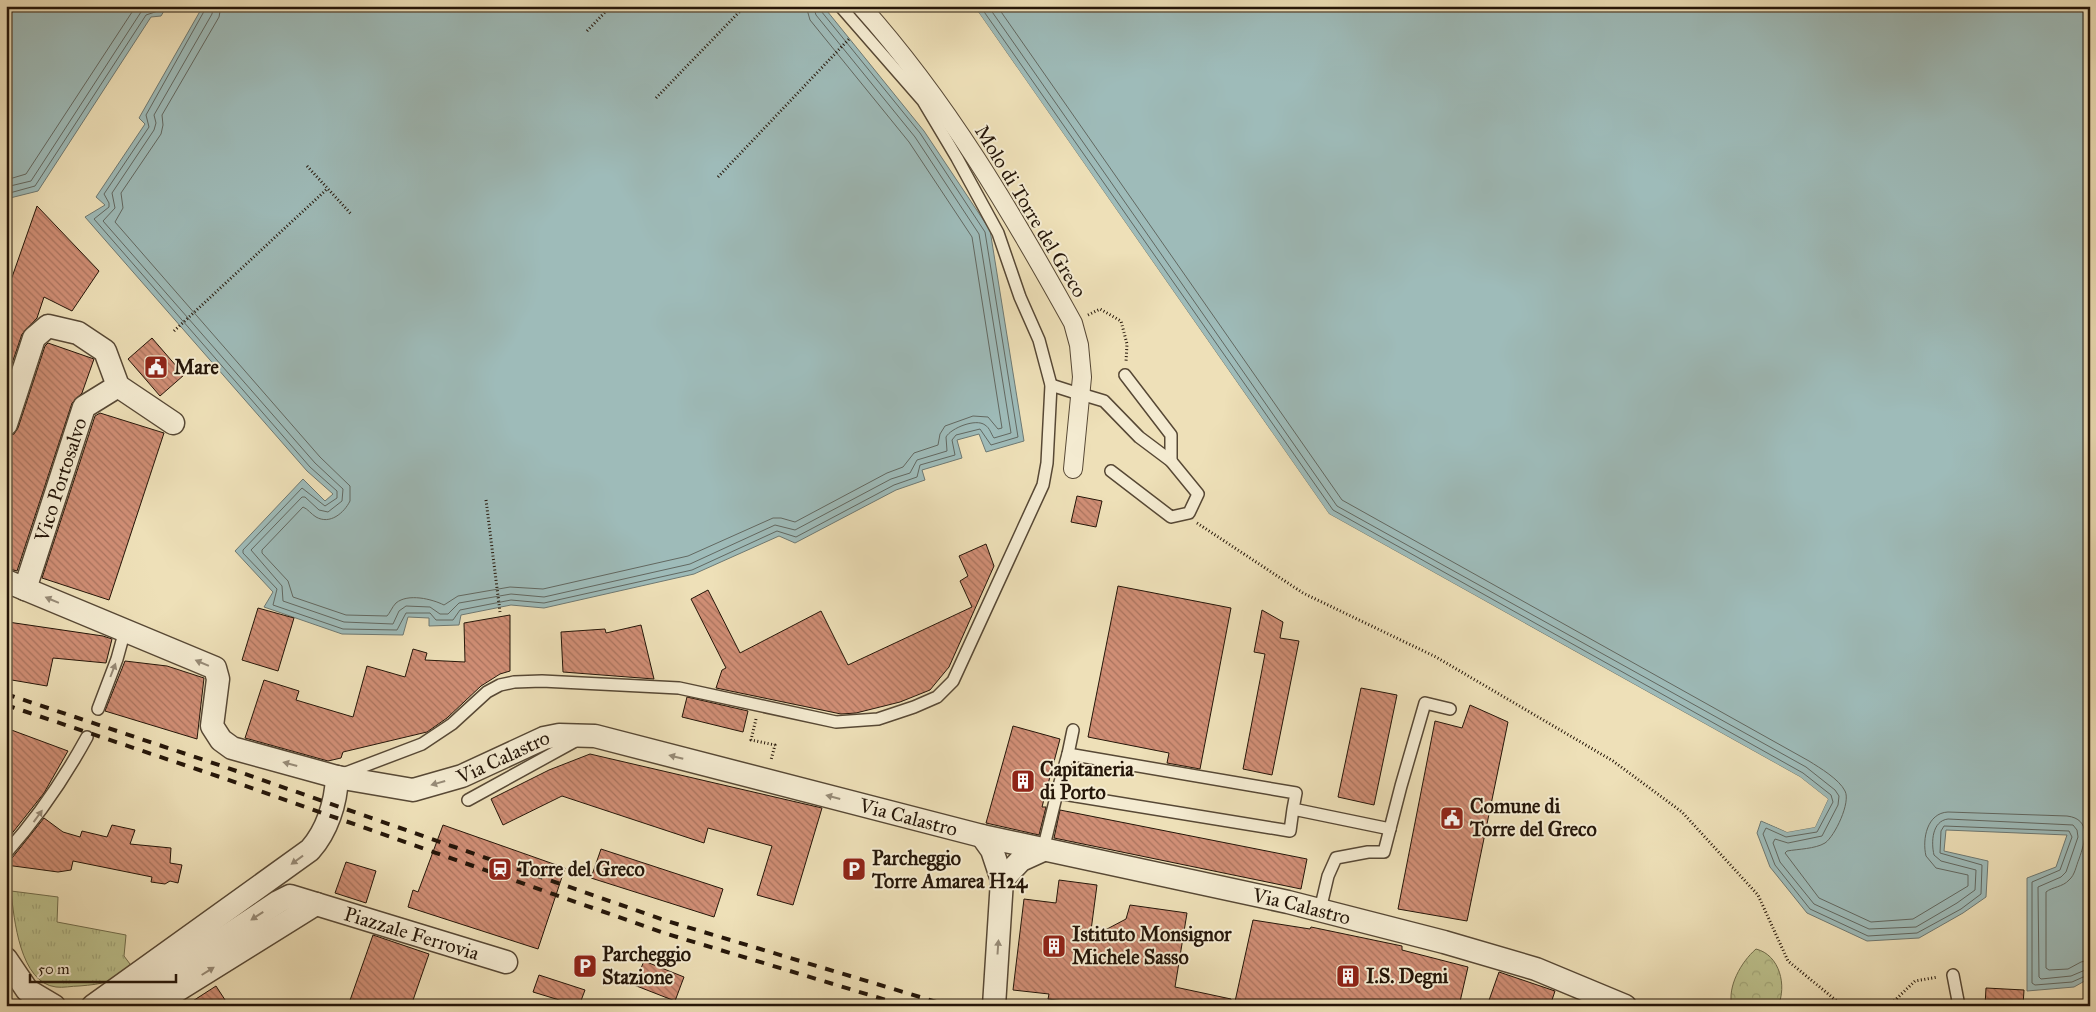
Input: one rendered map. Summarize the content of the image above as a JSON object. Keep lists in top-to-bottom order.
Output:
{
  "streets": {
    "street": [
      "Molo di Torre del Greco",
      "Vico Portosalvo",
      "Via Calastro",
      "Piazzale Ferrovia"
    ]
  },
  "one_way": ["Via Calastro"],
  "places": {
    "public building": ["Mare", "Comune di Torre del Greco"],
    "building": ["Capitaneria di Porto", "Istituto Monsignor Michele Sasso", "I.S. Degni"],
    "station": ["Torre del Greco"],
    "parking": ["Parcheggio Torre Amarea H24", "Parcheggio Stazione"]
  },
  "scale_bar": "50 m"
}
